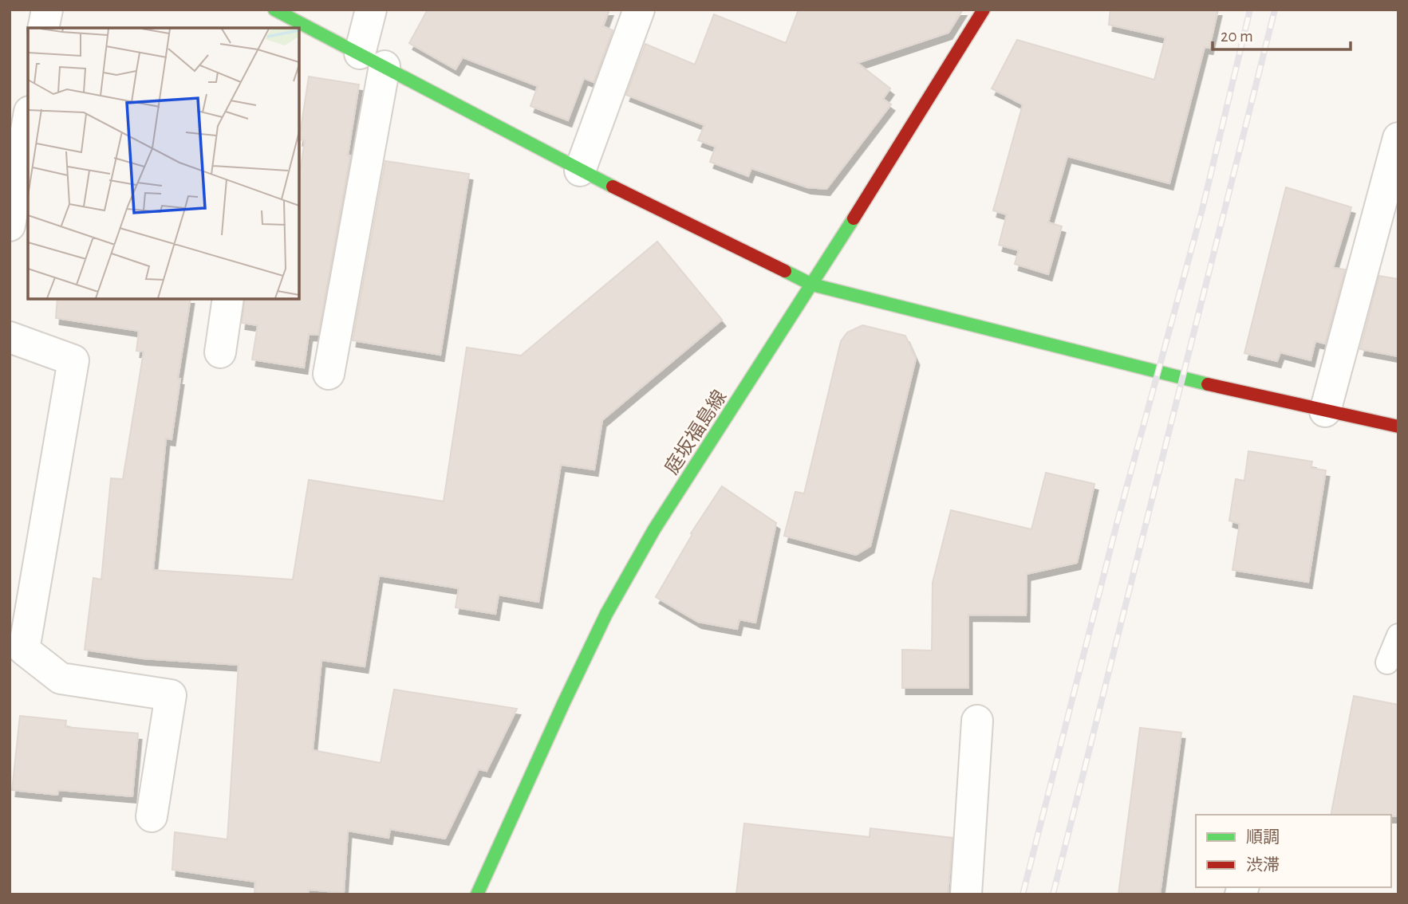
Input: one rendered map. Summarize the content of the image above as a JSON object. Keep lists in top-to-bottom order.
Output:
{
  "streets": {
    "street": ["庭坂福島線"]
  },
  "legend": ["順調", "渋滞"],
  "scale_bar": "20 m"
}
